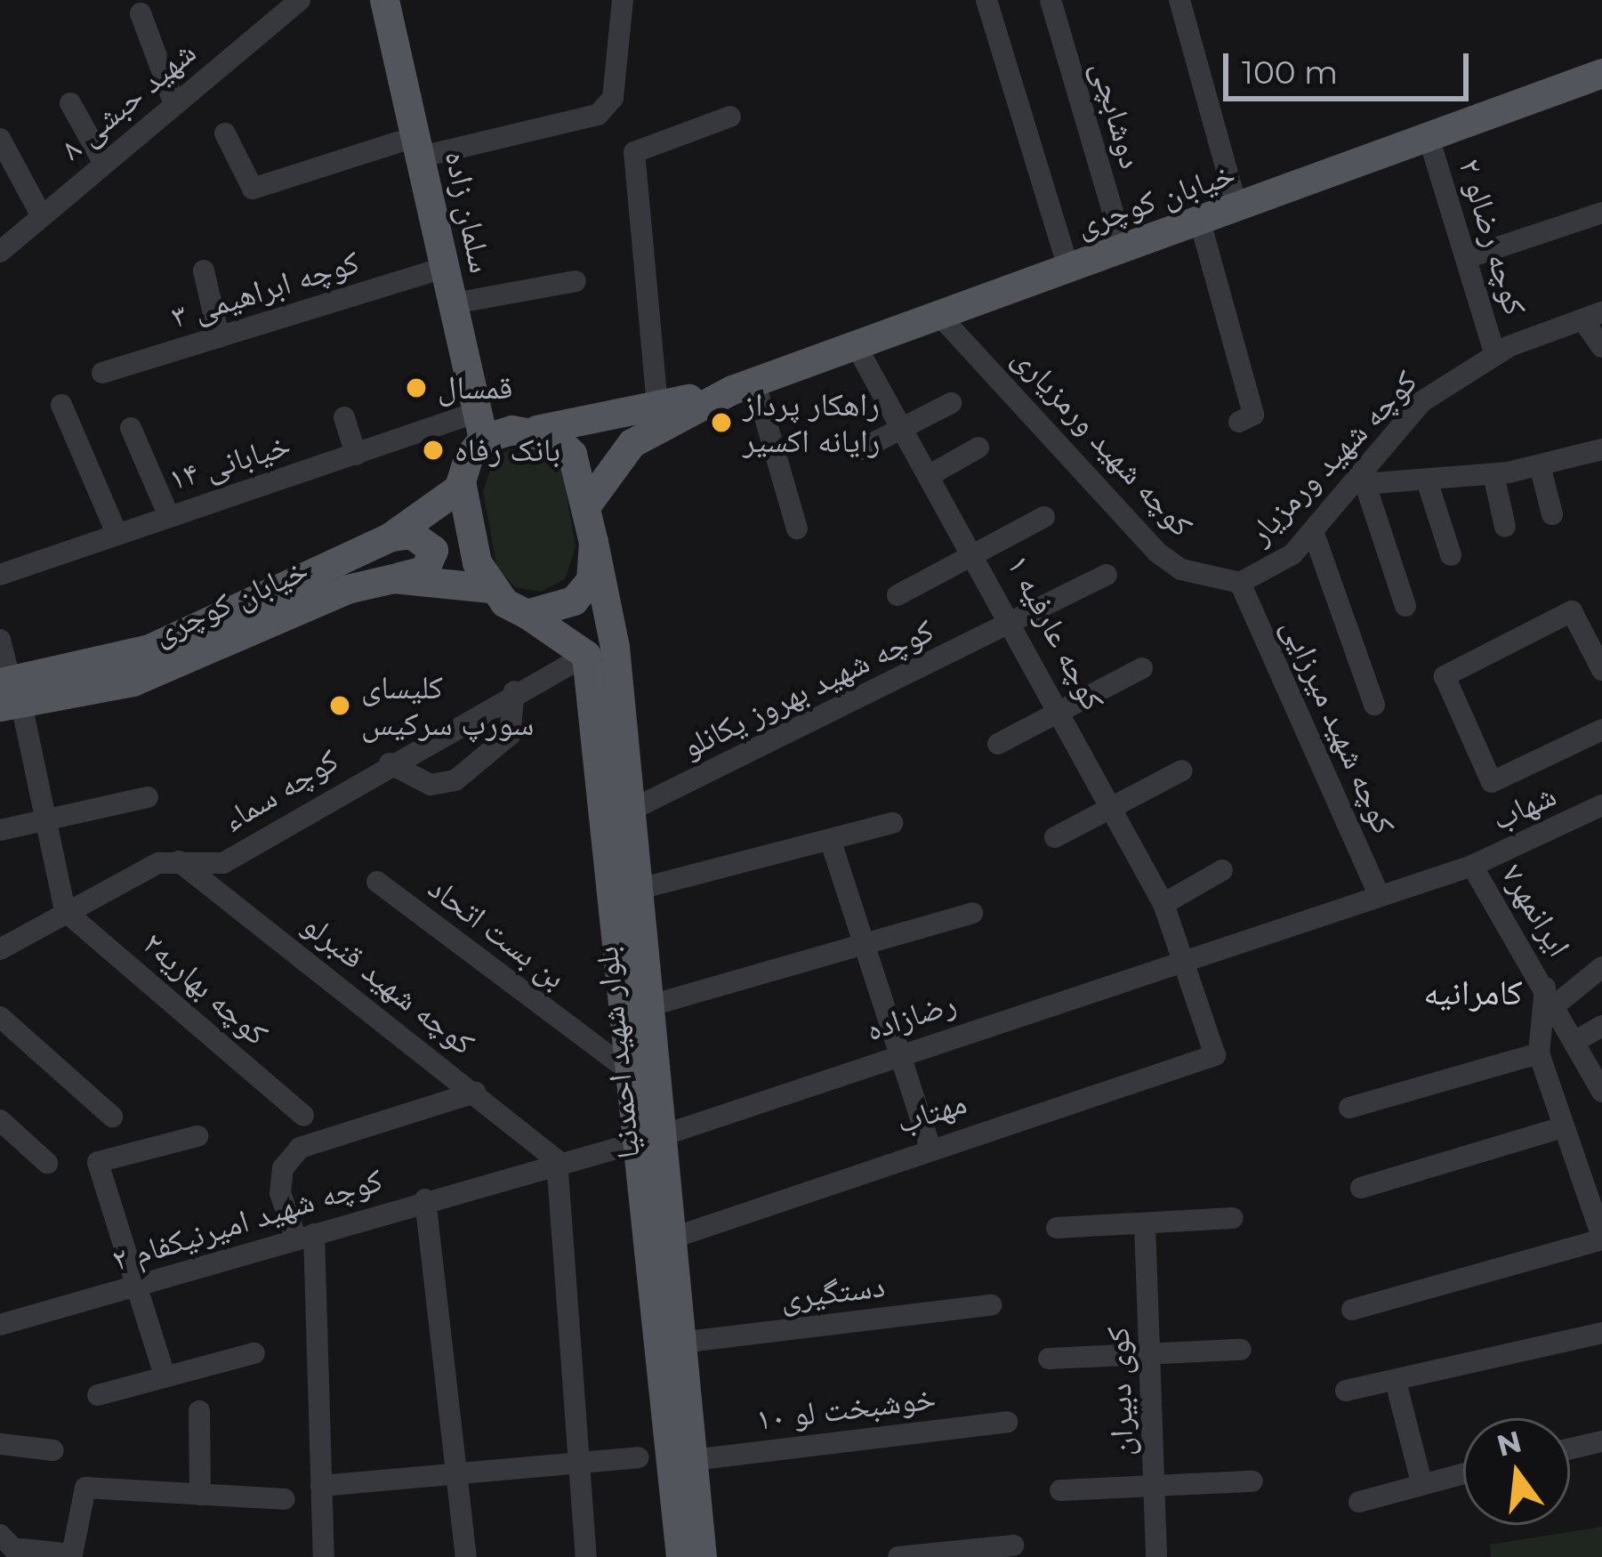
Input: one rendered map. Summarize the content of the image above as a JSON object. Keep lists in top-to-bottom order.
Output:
{
  "streets": {
    "main road": ["خیابان کوچری", "سلمان زاده", "بلوار شهید احمدنیا"],
    "street": [
      "شهید حبشی ۸",
      "دوشابچی",
      "کوچه رضالو ۲",
      "کوچه ابراهیمی ۳",
      "کوچه شهید ورمزیاری",
      "کوچه شهید ورمزیار",
      "خیابانی ۱۴",
      "کوچه عارفیه ۱",
      "کوچه شهید بهروز یکانلو",
      "کوچه شهید میرزایی",
      "کوچه سماء",
      "شهاب",
      "ایرانمهر۷",
      "بن بست اتحاد",
      "کوچه شهید قنبرلو",
      "کوچه بهاریه۲",
      "رضازاده",
      "مهتاب",
      "کوچه شهید امیرنیکفام ۲",
      "دستگیری",
      "کوی دبیران",
      "خوشبخت لو ۱۰"
    ]
  },
  "crossings": [
    ["دوشابچی", "خیابان کوچری"],
    ["خیابان کوچری", "سلمان زاده"],
    ["خیابان کوچری", "کوچه رضالو ۲"],
    ["خیابان کوچری", "کوچه شهید ورمزیاری"],
    ["خیابان کوچری", "خیابانی ۱۴"],
    ["خیابان کوچری", "کوچه عارفیه ۱"],
    ["خیابان کوچری", "بلوار شهید احمدنیا"],
    ["سلمان زاده", "کوچه ابراهیمی ۳"],
    ["سلمان زاده", "خیابانی ۱۴"],
    ["سلمان زاده", "بلوار شهید احمدنیا"],
    ["کوچه رضالو ۲", "کوچه شهید ورمزیار"],
    ["کوچه شهید ورمزیاری", "کوچه شهید ورمزیار"],
    ["کوچه شهید ورمزیاری", "کوچه شهید میرزایی"],
    ["کوچه شهید ورمزیار", "کوچه شهید میرزایی"],
    ["خیابانی ۱۴", "بلوار شهید احمدنیا"],
    ["کوچه عارفیه ۱", "کوچه شهید بهروز یکانلو"],
    ["کوچه عارفیه ۱", "رضازاده"],
    ["کوچه عارفیه ۱", "مهتاب"],
    ["کوچه شهید بهروز یکانلو", "بلوار شهید احمدنیا"],
    ["کوچه شهید میرزایی", "شهاب"],
    ["کوچه شهید میرزایی", "رضازاده"],
    ["کوچه سماء", "کوچه شهید قنبرلو"],
    ["کوچه سماء", "کوچه بهاریه۲"],
    ["کوچه سماء", "بلوار شهید احمدنیا"],
    ["شهاب", "ایرانمهر۷"],
    ["شهاب", "رضازاده"],
    ["بن بست اتحاد", "بلوار شهید احمدنیا"],
    ["کوچه شهید قنبرلو", "رضازاده"],
    ["کوچه شهید قنبرلو", "کوچه شهید امیرنیکفام ۲"],
    ["رضازاده", "بلوار شهید احمدنیا"],
    ["رضازاده", "کوچه شهید امیرنیکفام ۲"],
    ["بلوار شهید احمدنیا", "مهتاب"],
    ["بلوار شهید احمدنیا", "دستگیری"],
    ["بلوار شهید احمدنیا", "خوشبخت لو ۱۰"]
  ],
  "districts": ["کامرانیه"],
  "places": [
    "قمسال",
    "راهکار پرداز رایانه اکسیر",
    "بانک رفاه",
    "کلیسای سورپ سرکیس"
  ],
  "scale_bar": "100 m",
  "north": "top"
}
